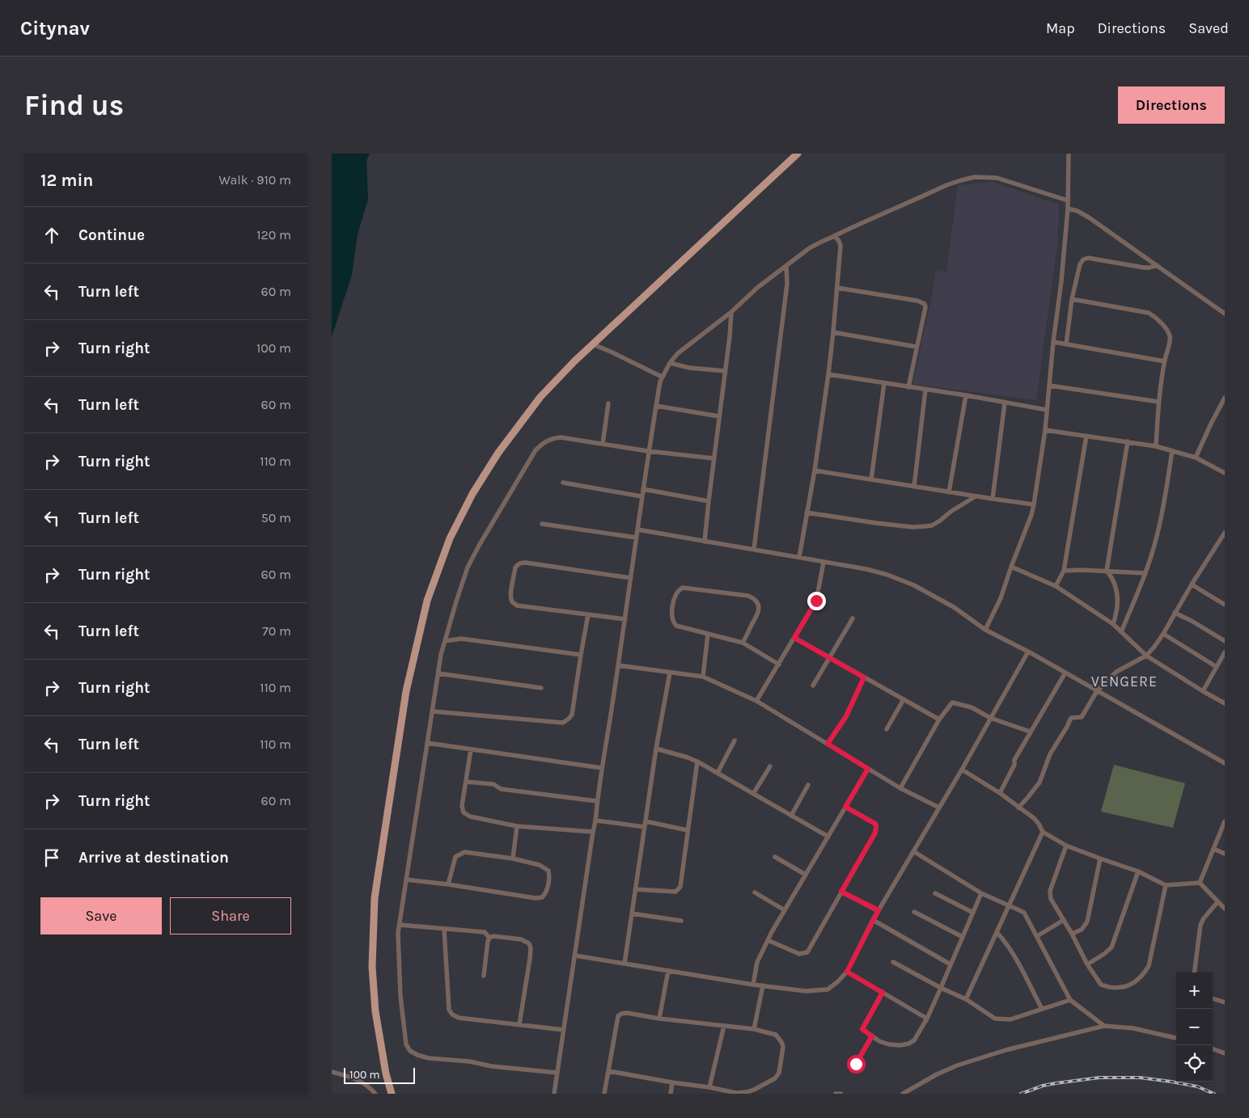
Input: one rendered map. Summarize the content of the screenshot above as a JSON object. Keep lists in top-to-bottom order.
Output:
{
  "districts": ["VENGERE"],
  "scale_bar": "100 m",
  "page": {
    "header": "Citynav",
    "nav": ["Map", "Directions", "Saved"],
    "buttons": [
      "Directions",
      ["Save", "Share"]
    ],
    "title": "Find us",
    "heading": ["12 min", "Walk · 910 m"],
    "list": [
      ["Continue", "120 m"],
      ["Turn left", "60 m"],
      ["Turn right", "100 m"],
      ["Turn left", "60 m"],
      ["Turn right", "110 m"],
      ["Turn left", "50 m"],
      ["Turn right", "60 m"],
      ["Turn left", "70 m"],
      ["Turn right", "110 m"],
      ["Turn left", "110 m"],
      ["Turn right", "60 m"],
      "Arrive at destination"
    ],
    "map_buttons": ["+", "−"],
    "scale": "100 m"
  }
}
